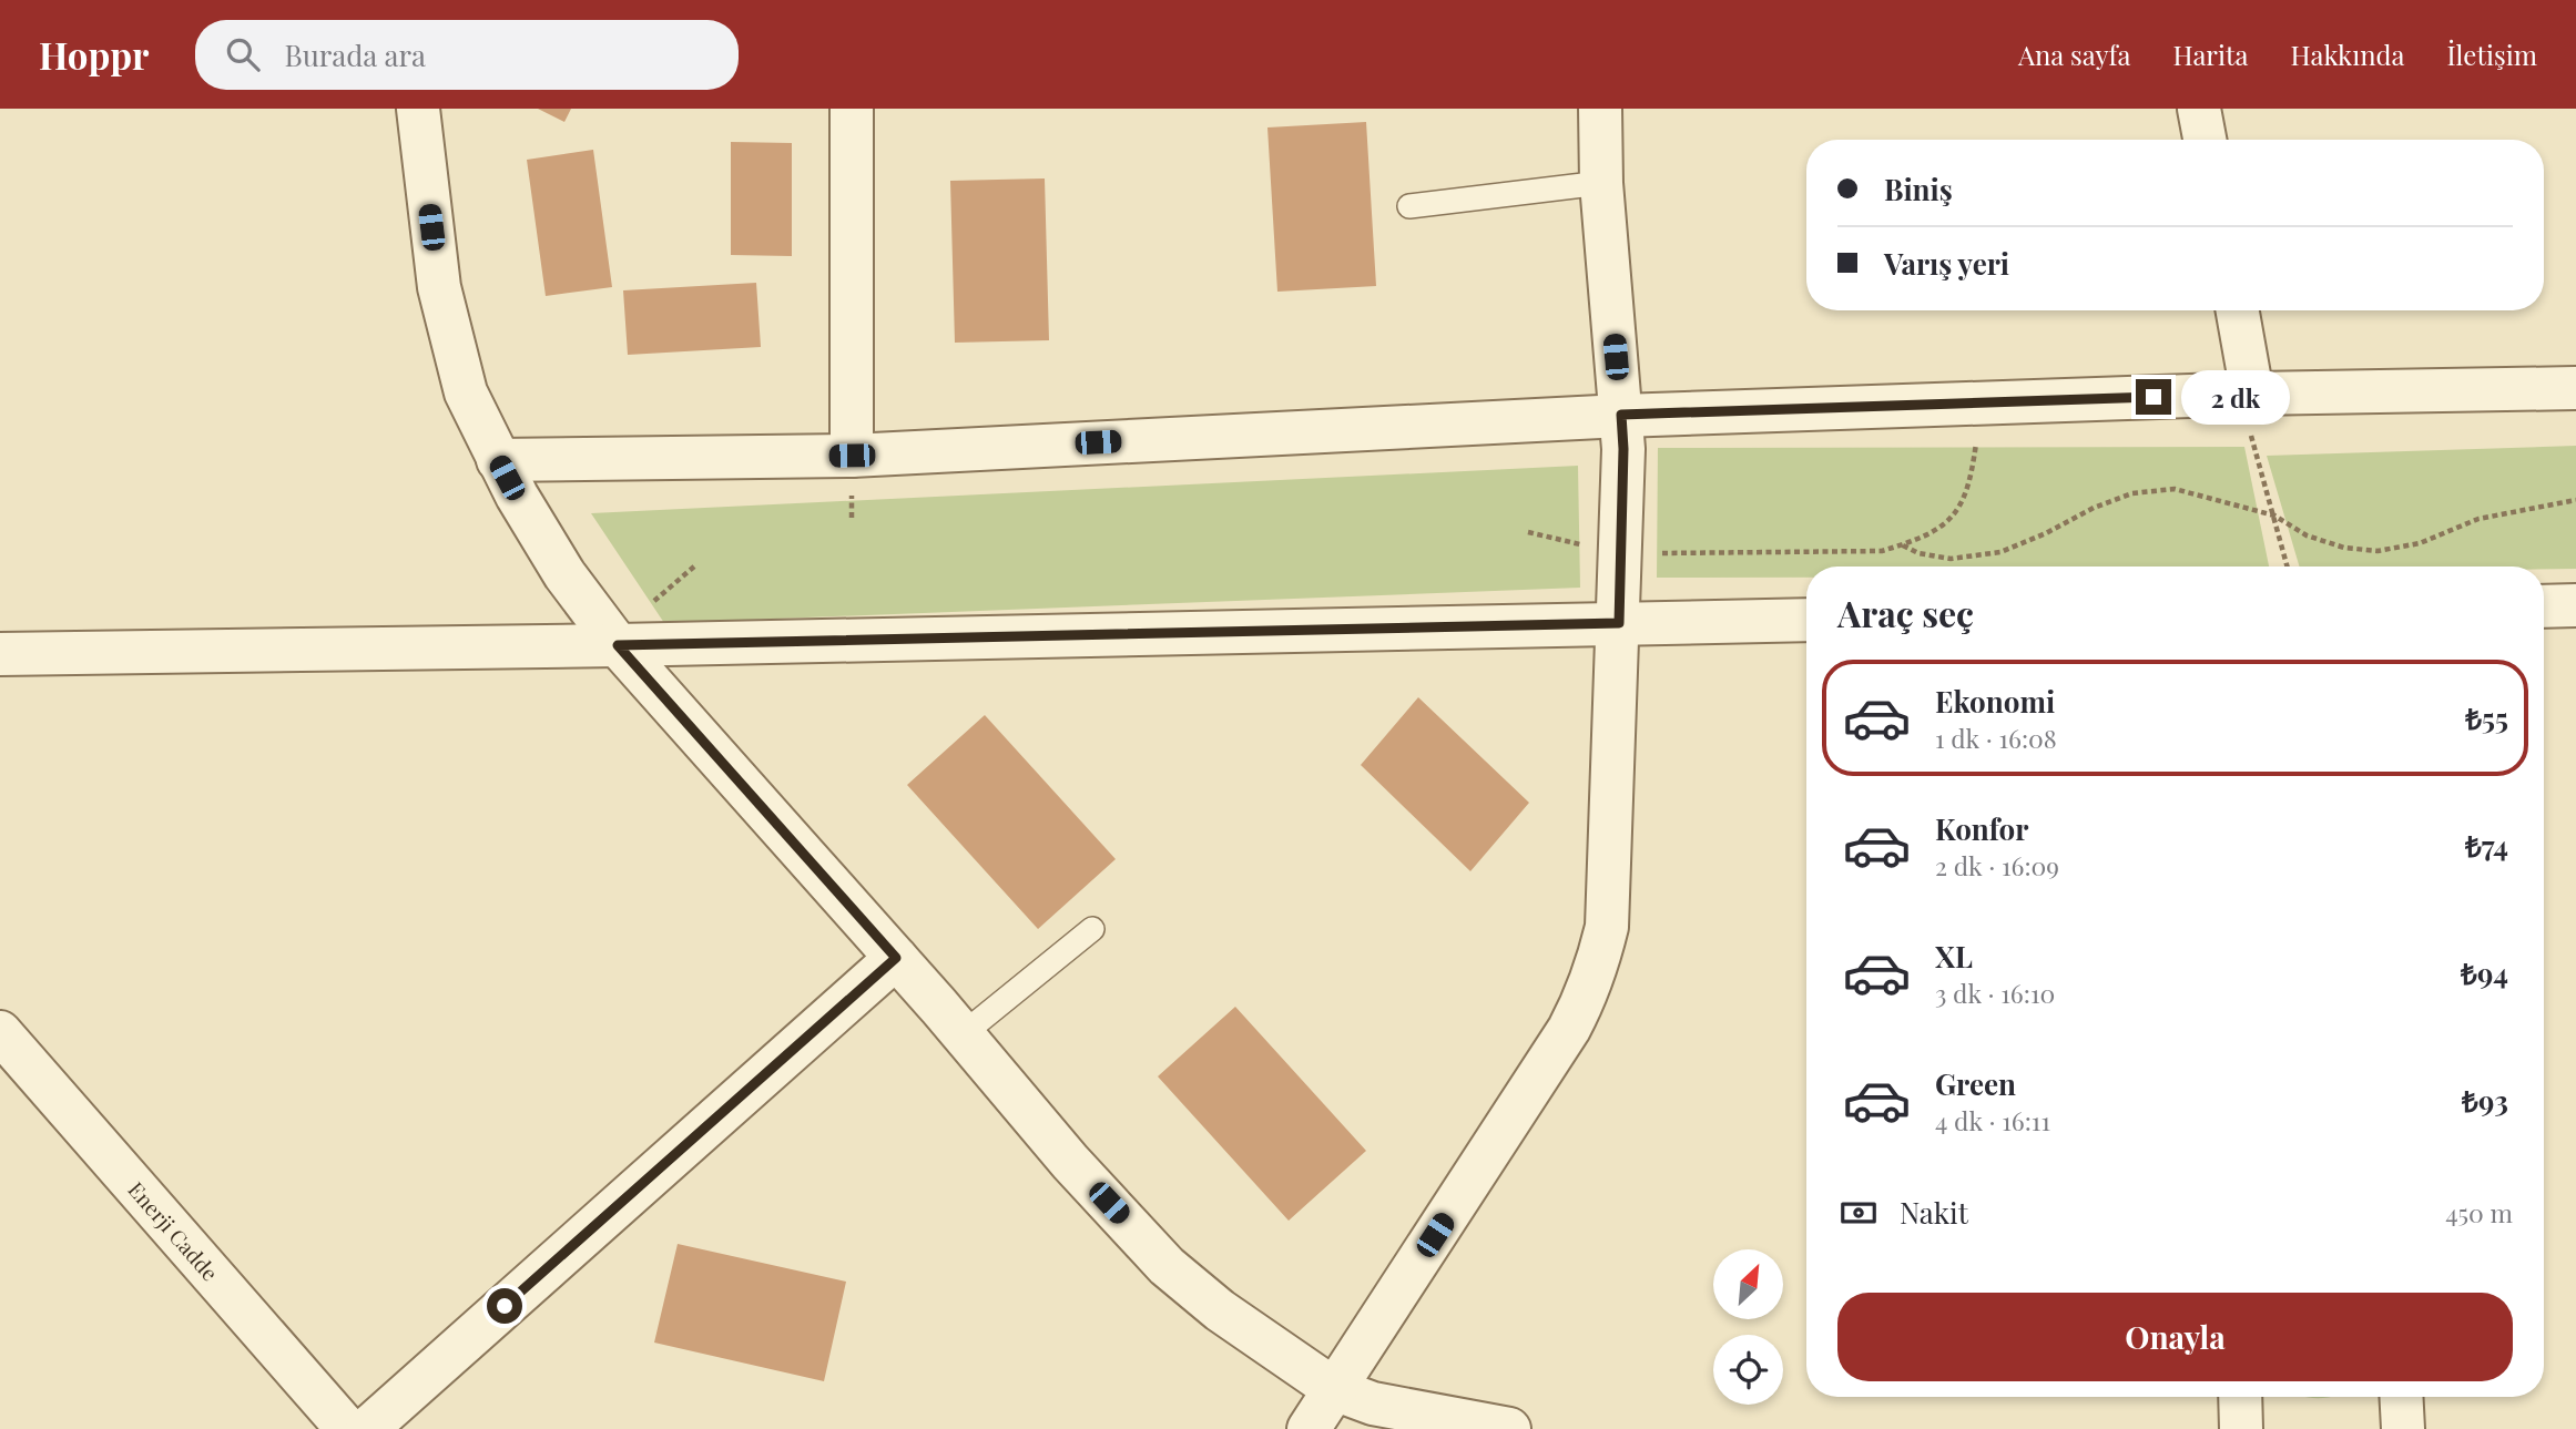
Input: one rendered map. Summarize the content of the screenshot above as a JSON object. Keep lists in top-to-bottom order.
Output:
{
  "streets": {
    "street": ["Enerji Cadde"]
  },
  "north": "top right",
  "page": {
    "header": "Hoppr",
    "search": "Burada ara",
    "nav": [
      "Ana sayfa",
      "Harita",
      "Hakkında",
      "İletişim"
    ],
    "banner": ["Biniş", "Varış yeri"],
    "bubble": "2 dk",
    "heading": "Araç seç",
    "list": [
      {
        "name": "Ekonomi",
        "note": "1 dk · 16:08",
        "value": "₺55"
      },
      {
        "name": "Konfor",
        "note": "2 dk · 16:09",
        "value": "₺74"
      },
      {
        "name": "XL",
        "note": "3 dk · 16:10",
        "value": "₺94"
      },
      {
        "name": "Green",
        "note": "4 dk · 16:11",
        "value": "₺93"
      }
    ],
    "pay": ["Nakit", "450 m"],
    "buttons": "Onayla"
  }
}
